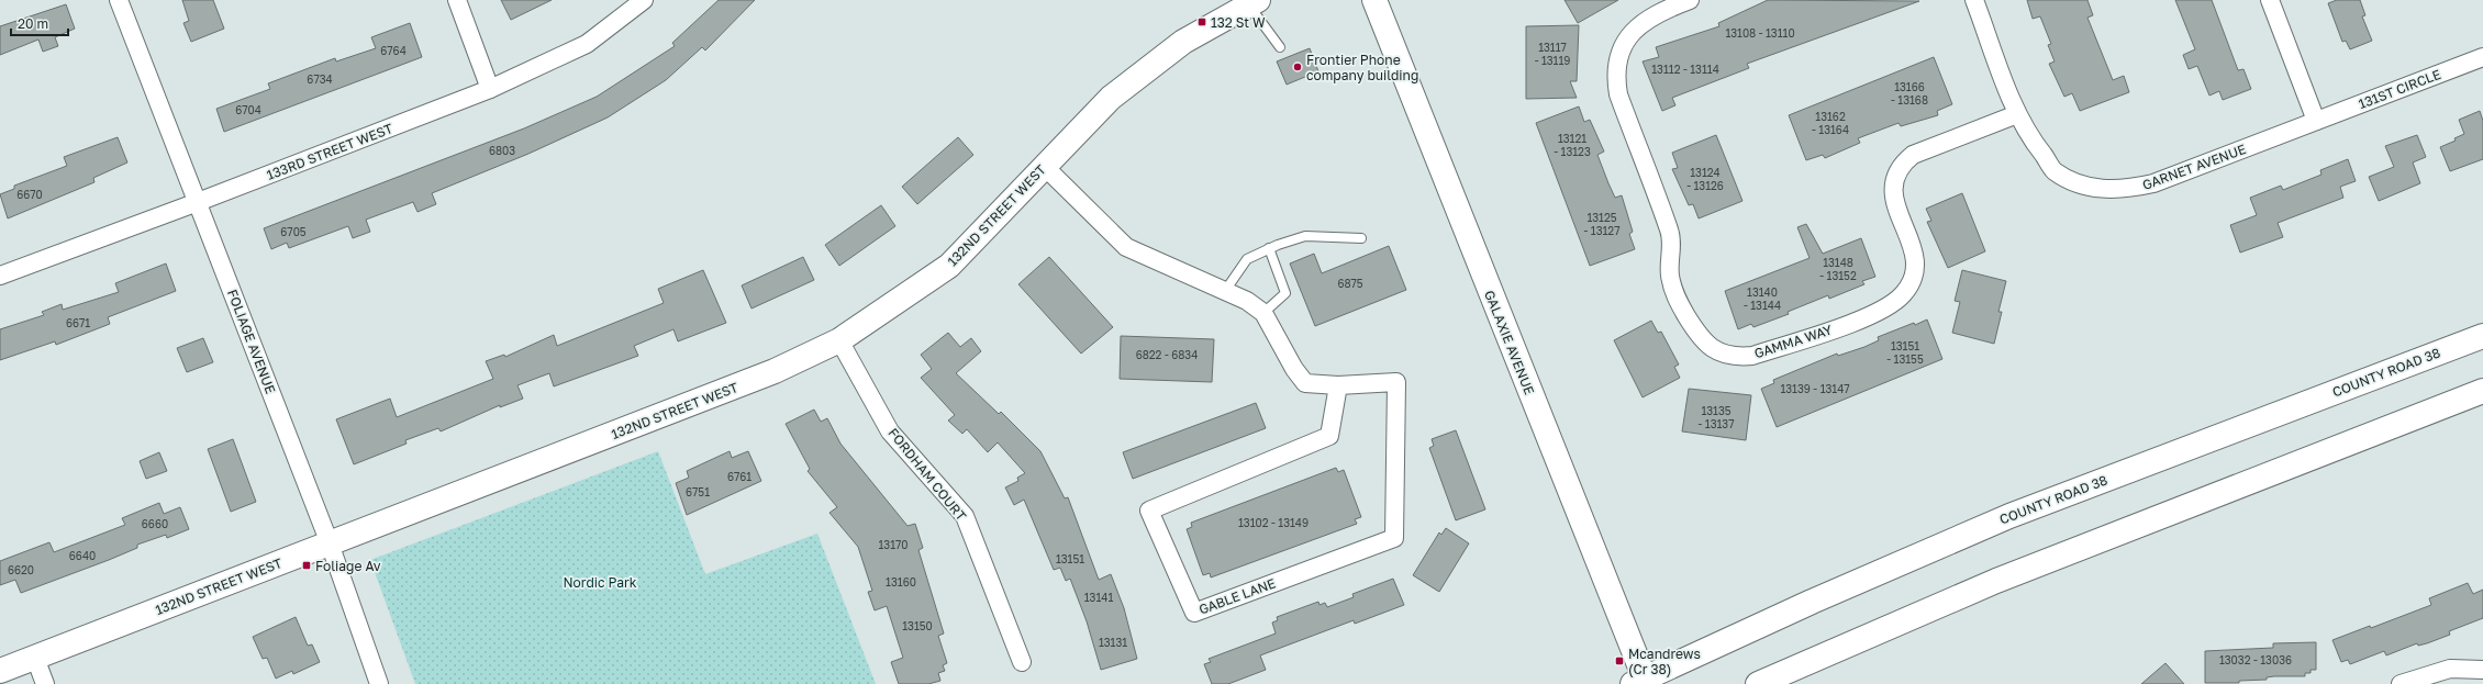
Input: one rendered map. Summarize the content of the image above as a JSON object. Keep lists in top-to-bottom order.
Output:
{
  "streets": {
    "street": [
      "131ST CIRCLE",
      "133RD STREET WEST",
      "GARNET AVENUE",
      "132ND STREET WEST",
      "FOLIAGE AVENUE",
      "GAMMA WAY",
      "GALAXIE AVENUE",
      "COUNTY ROAD 38",
      "FORDHAM COURT",
      "GABLE LANE"
    ]
  },
  "crossings": [
    ["131ST CIRCLE", "GARNET AVENUE"],
    ["133RD STREET WEST", "FOLIAGE AVENUE"],
    ["GARNET AVENUE", "GAMMA WAY"],
    ["132ND STREET WEST", "FOLIAGE AVENUE"],
    ["132ND STREET WEST", "FORDHAM COURT"],
    ["GALAXIE AVENUE", "COUNTY ROAD 38"]
  ],
  "parks": ["Nordic Park"],
  "places": {
    "transit": ["132 St W", "Foliage Av", "Mcandrews (Cr 38)"],
    "other": ["Frontier Phone company building"]
  },
  "house_numbers": [
    "13108 - 13110",
    "13117 - 13119",
    "6764",
    "13112 - 13114",
    "6734",
    "13166 - 13168",
    "6704",
    "13162 - 13164",
    "13121 - 13123",
    "6803",
    "13124 - 13126",
    "6670",
    "13125 - 13127",
    "6705",
    "13148 - 13152",
    "6875",
    "13140 - 13144",
    "6671",
    "13151 - 13155",
    "6822 - 6834",
    "13139 - 13147",
    "13135 - 13137",
    "6761",
    "6751",
    "13102 - 13149",
    "6660",
    "13170",
    "6640",
    "13151",
    "6620",
    "13160",
    "13141",
    "13150",
    "13131",
    "13032 - 13036"
  ],
  "scale_bar": "20 m"
}
